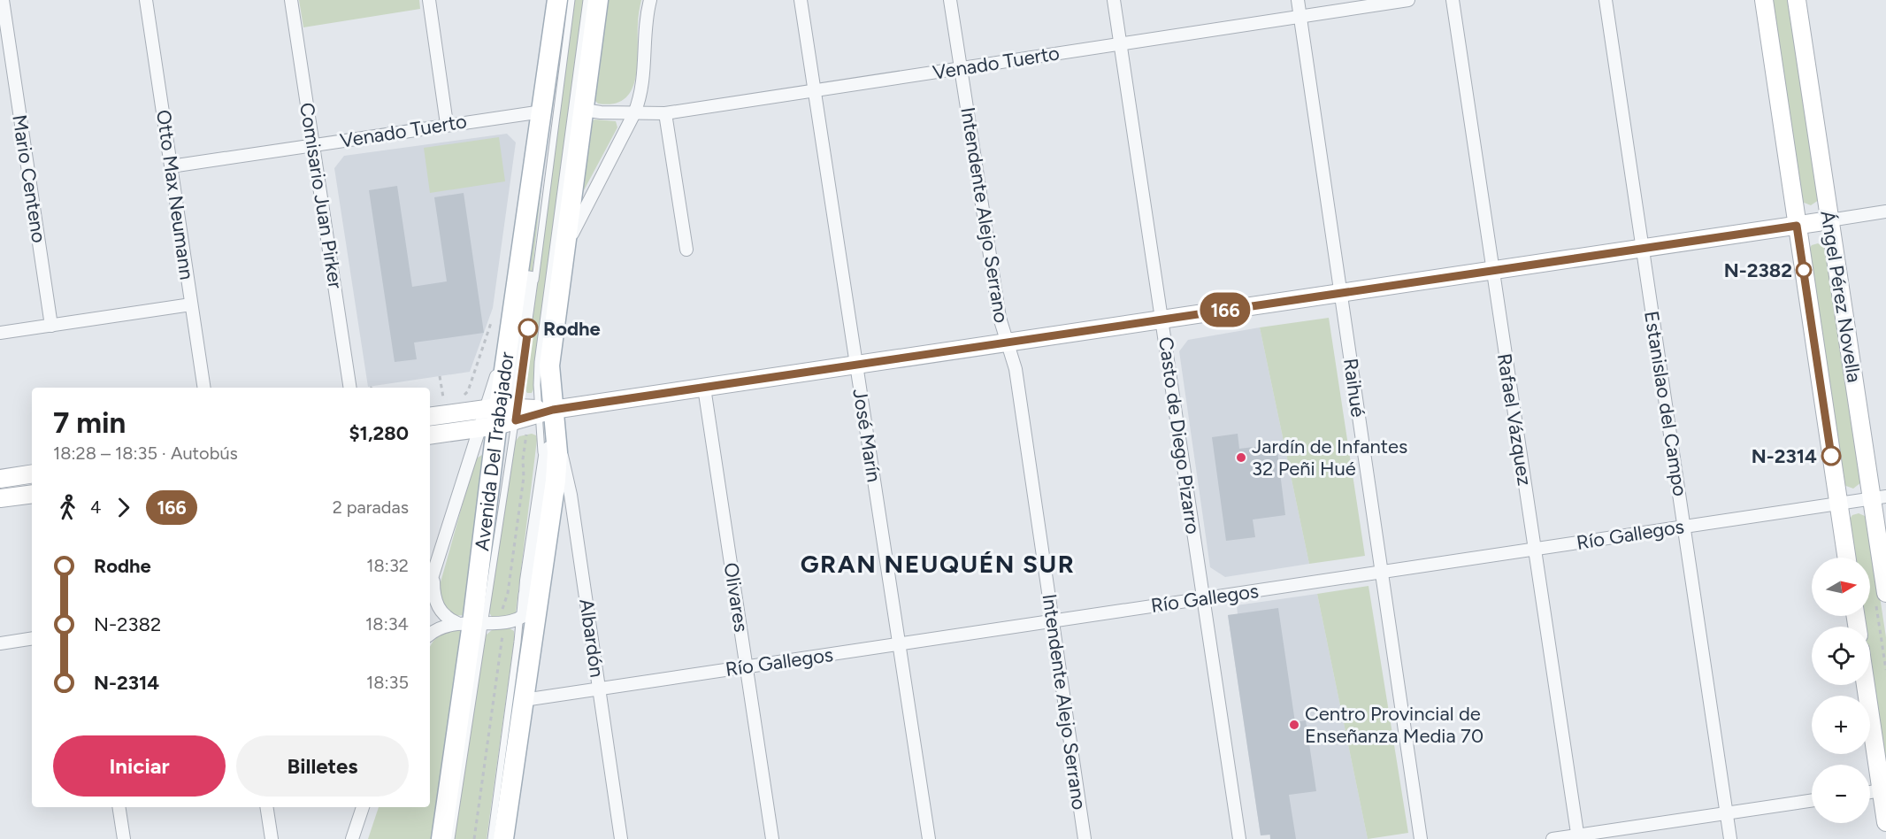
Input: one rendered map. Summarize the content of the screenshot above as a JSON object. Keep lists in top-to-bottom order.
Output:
{
  "streets": {
    "main road": ["Ángel Pérez Novella", "Avenida Del Trabajador"],
    "street": [
      "Venado Tuerto",
      "Mario Centeno",
      "Otto Max Neumann",
      "Comisario Juan Pirker",
      "Intendente Alejo Serrano",
      "Raihué",
      "Estanislao del Campo",
      "Rafael Vázquez",
      "José Marín",
      "Casto de Diego Pizarro",
      "Río Gallegos",
      "Olivares",
      "Albardón"
    ]
  },
  "crossings": [
    ["Venado Tuerto", "Otto Max Neumann"],
    ["Venado Tuerto", "Comisario Juan Pirker"],
    ["Venado Tuerto", "Intendente Alejo Serrano"],
    ["Venado Tuerto", "Raihué"],
    ["Venado Tuerto", "José Marín"],
    ["Venado Tuerto", "Casto de Diego Pizarro"],
    ["Venado Tuerto", "Avenida Del Trabajador"],
    ["Intendente Alejo Serrano", "Río Gallegos"],
    ["Ángel Pérez Novella", "Río Gallegos"],
    ["Raihué", "Río Gallegos"],
    ["Estanislao del Campo", "Río Gallegos"],
    ["Rafael Vázquez", "Río Gallegos"],
    ["José Marín", "Río Gallegos"],
    ["Casto de Diego Pizarro", "Río Gallegos"],
    ["Río Gallegos", "Olivares"],
    ["Río Gallegos", "Albardón"]
  ],
  "districts": ["GRAN NEUQUÉN SUR"],
  "places": [
    "N-2382",
    "Rodhe",
    "N-2314",
    "Jardín de Infantes 32 Peñi Hué",
    "Centro Provincial de Enseñanza Media 70"
  ],
  "lines": ["bus line 166"],
  "north": "right",
  "page": {
    "on_map": "166",
    "heading": ["7 min", "18:28 – 18:35 · Autobús", "$1,280"],
    "legs": ["4", "166", "2 paradas"],
    "list": [
      {
        "name": "Rodhe",
        "value": "18:32"
      },
      {
        "name": "N-2382",
        "value": "18:34"
      },
      {
        "name": "N-2314",
        "value": "18:35"
      }
    ],
    "map_buttons": ["+", "−"],
    "buttons": ["Iniciar", "Billetes"]
  }
}
